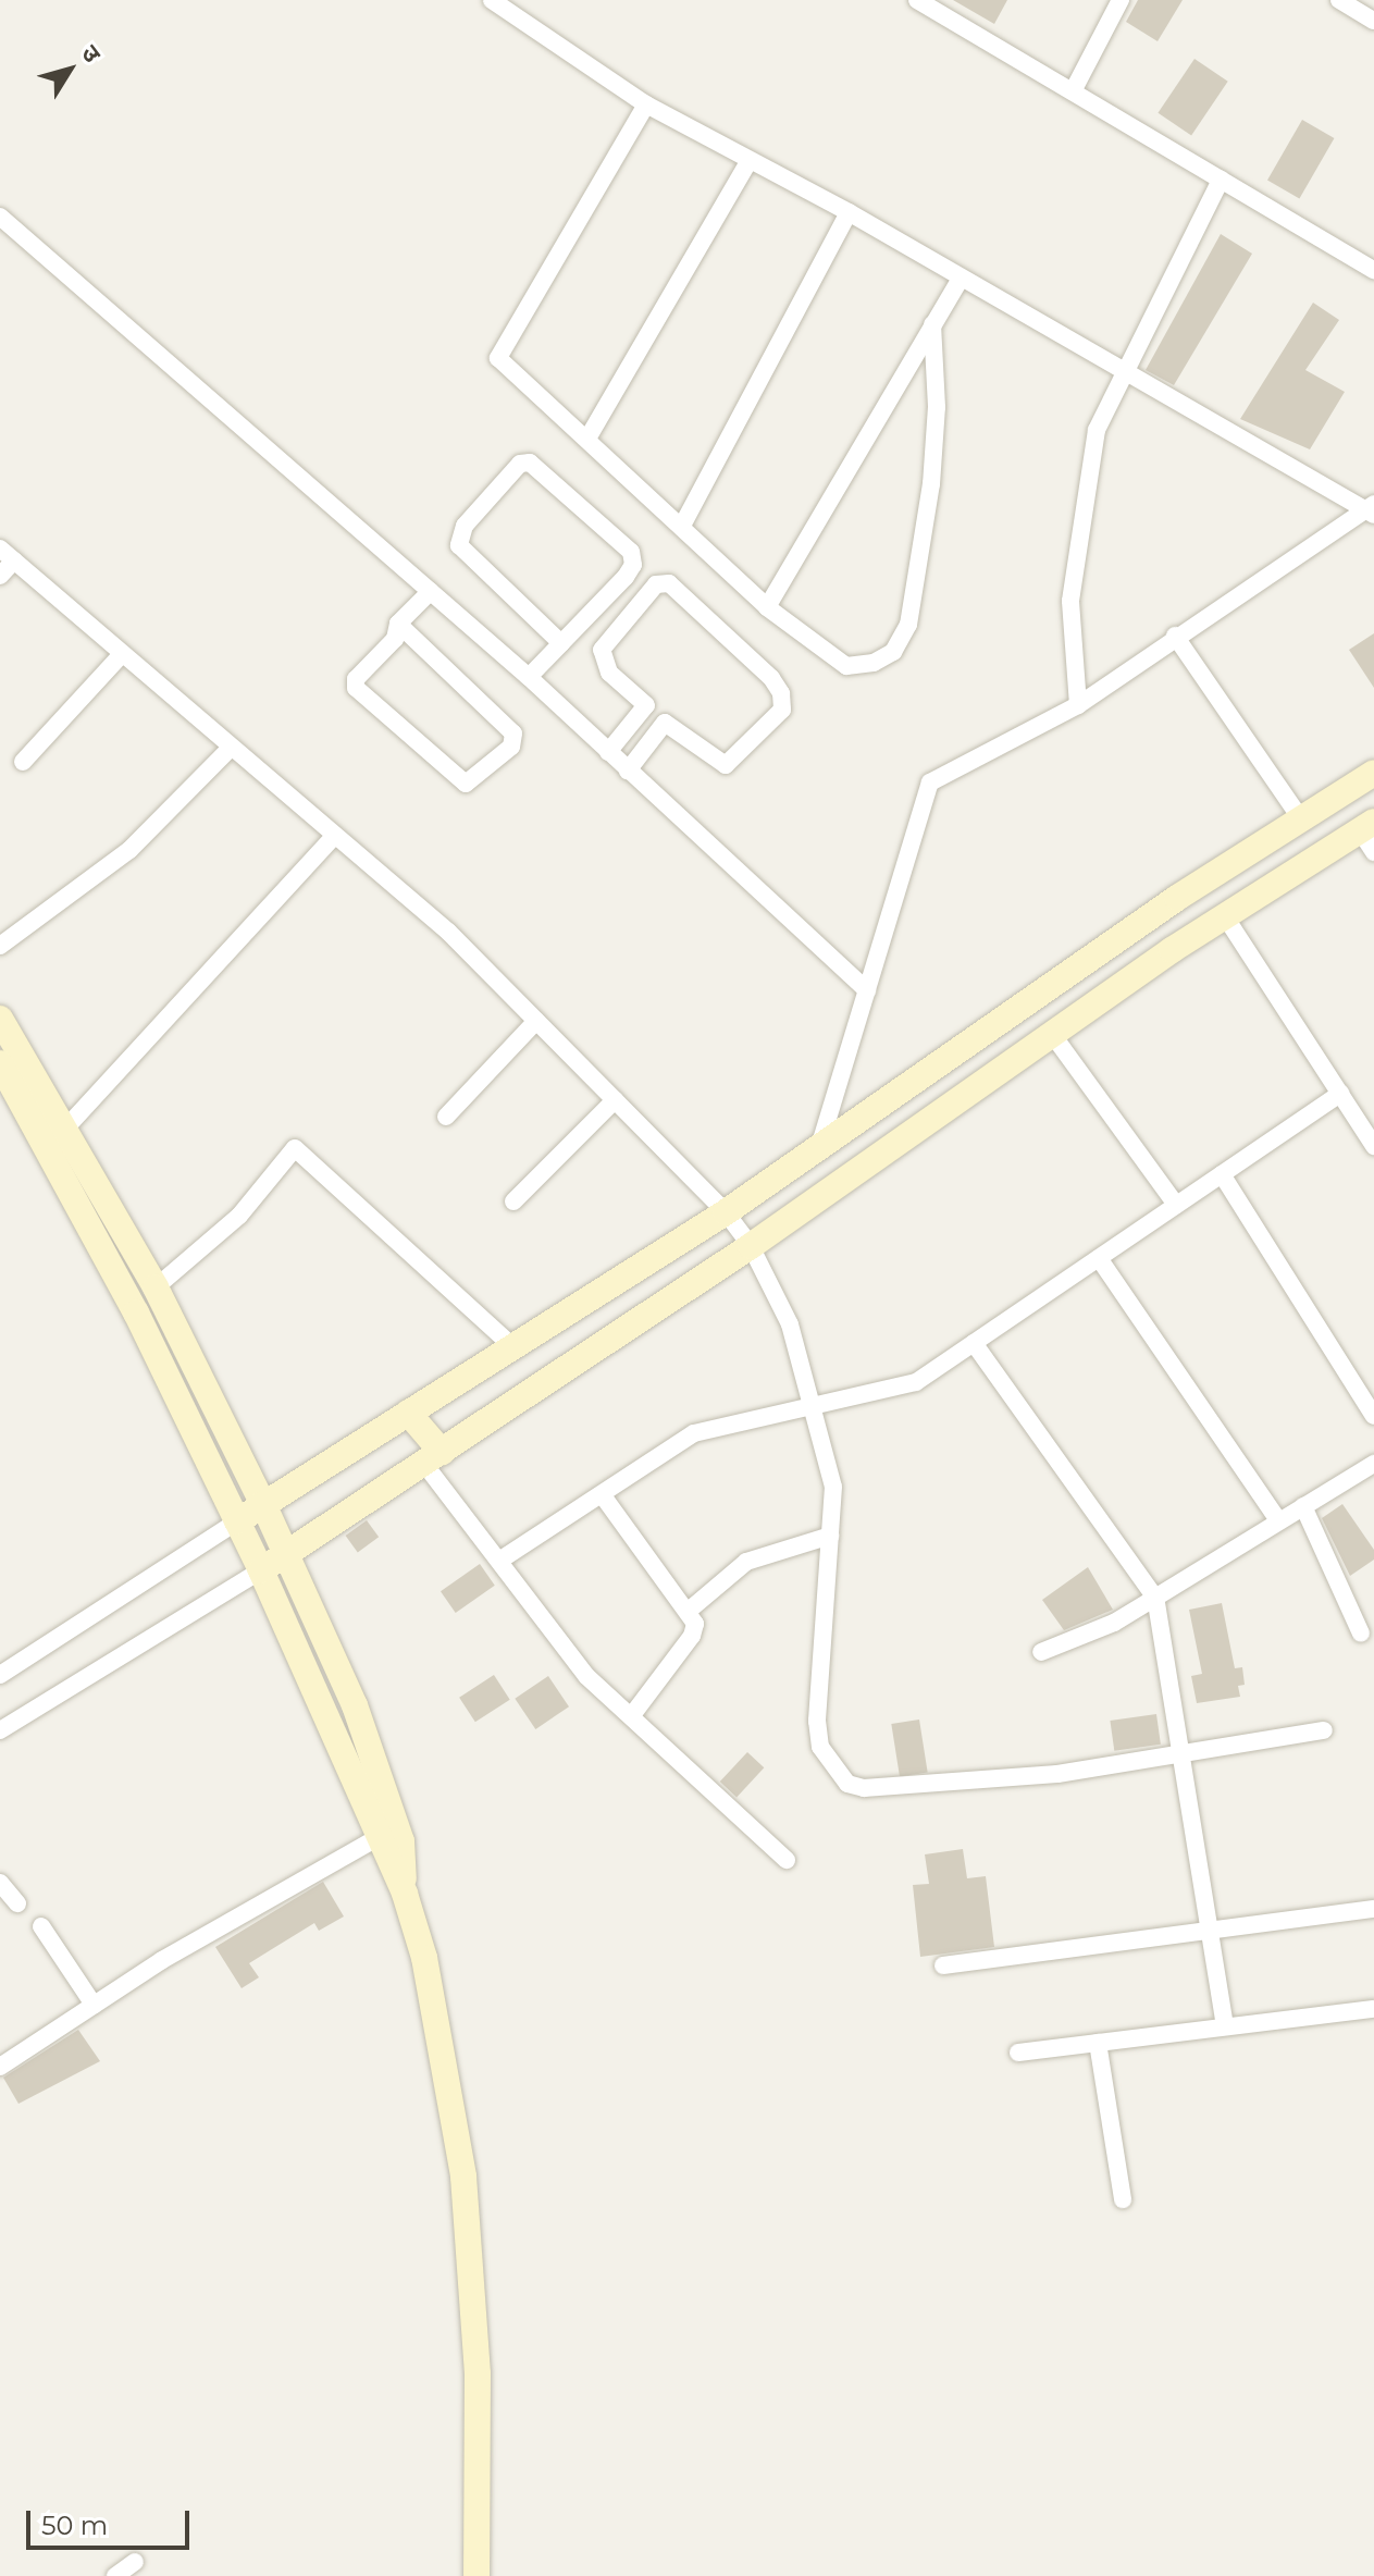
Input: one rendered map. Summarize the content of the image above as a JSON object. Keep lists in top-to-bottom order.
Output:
{
  "scale_bar": "50 m",
  "north": "top right"
}
